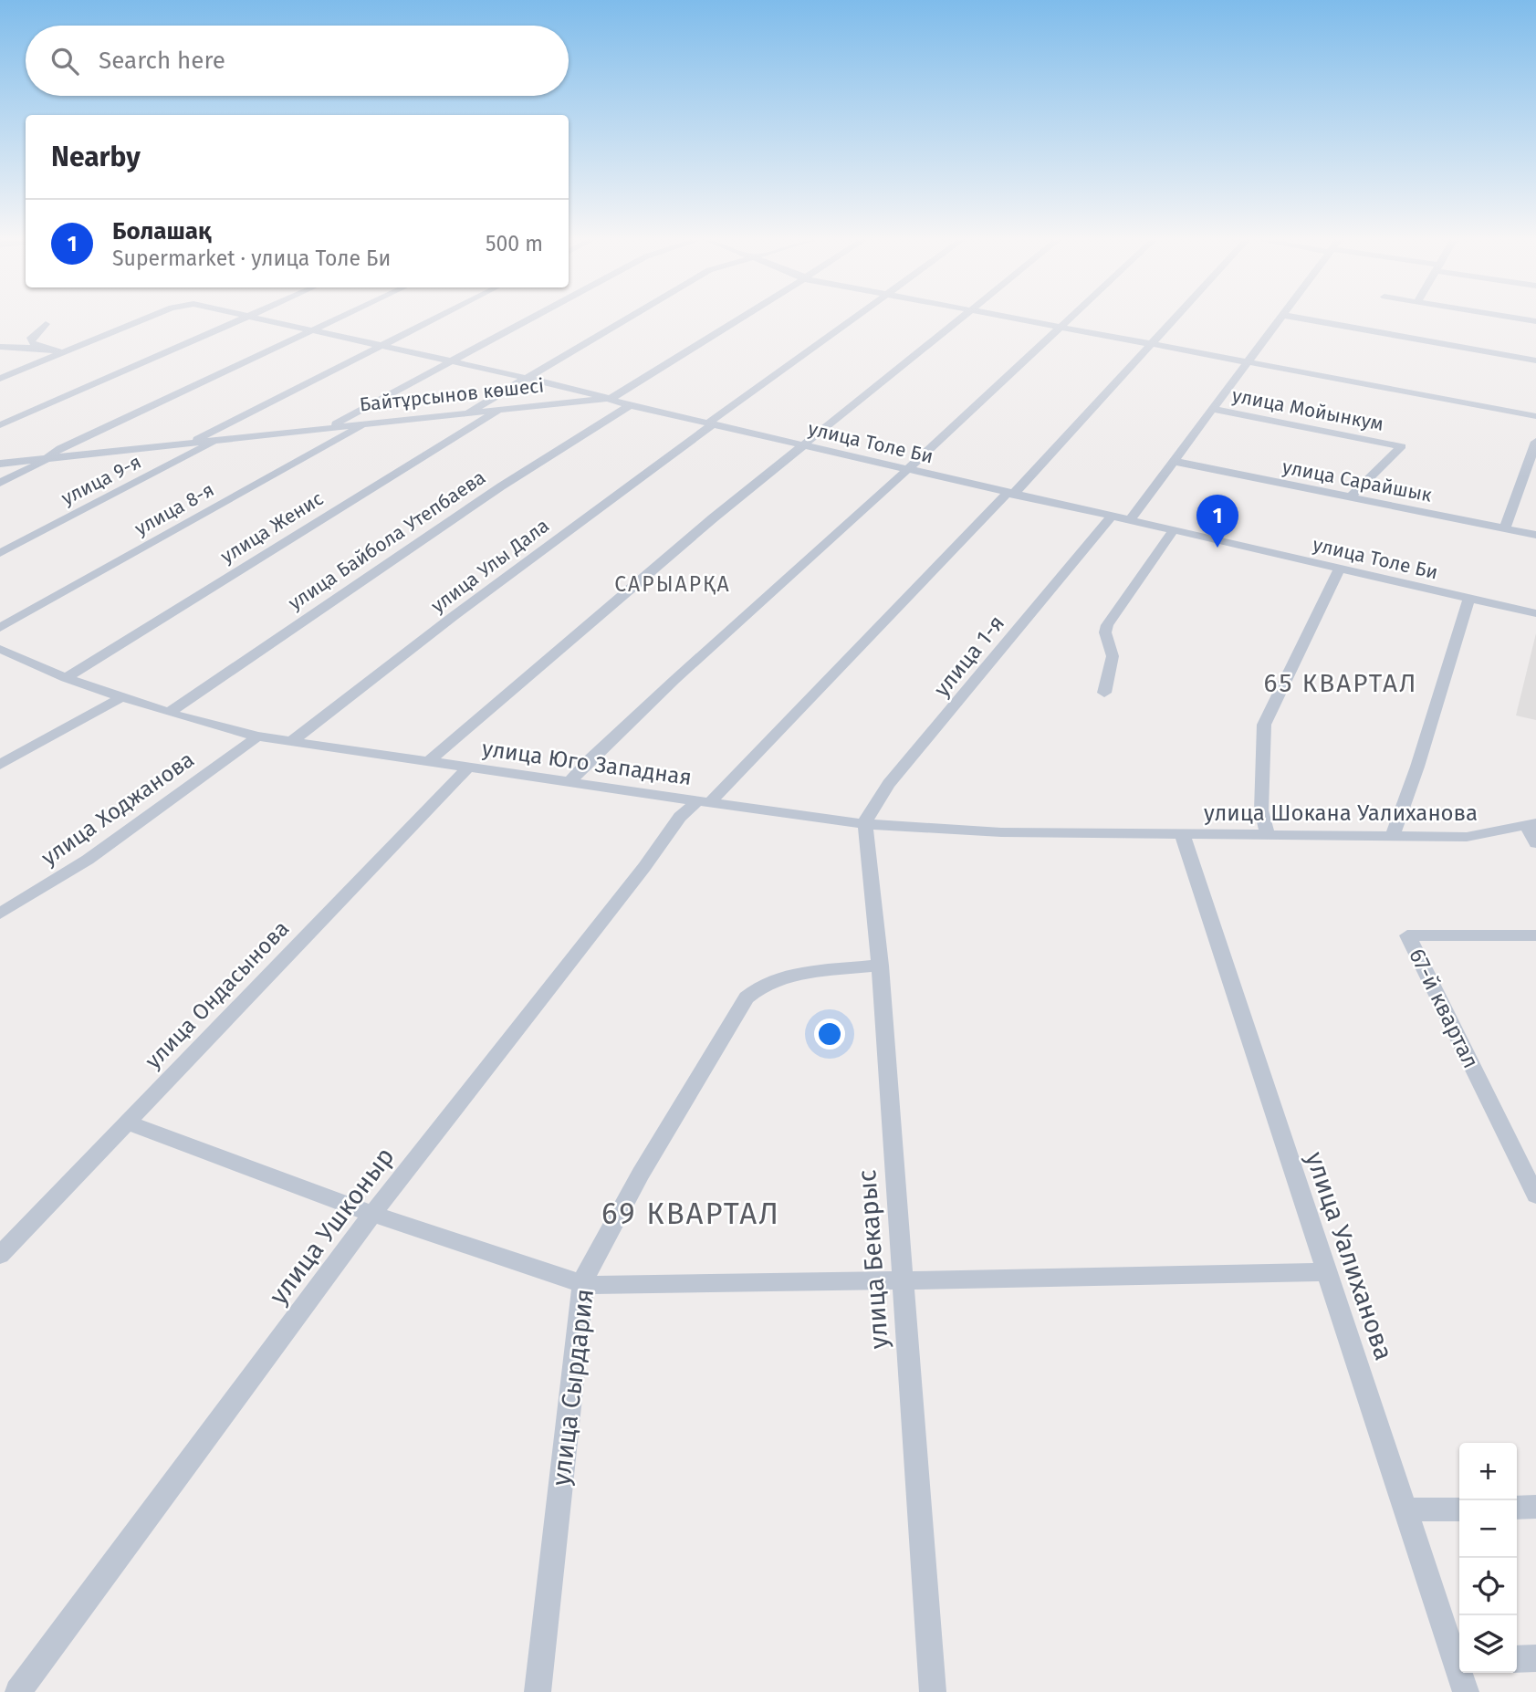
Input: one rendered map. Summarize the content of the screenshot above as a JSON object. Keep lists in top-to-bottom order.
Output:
{
  "streets": {
    "street": [
      "Байтұрсынов көшесі",
      "улица Мойынкум",
      "улица Толе Би",
      "улица 9-я",
      "улица Сарайшык",
      "улица 8-я",
      "улица Женис",
      "улица Байбола Утепбаева",
      "улица Улы Дала",
      "улица 1-я",
      "улица Юго Западная",
      "улица Ходжанова",
      "улица Шокана Уалиханова",
      "улица Ондасынова",
      "67-й квартал",
      "улица Ушконыр",
      "улица Уалиханова",
      "улица Бекарыс",
      "улица Сырдария"
    ]
  },
  "crossings": [
    ["Байтұрсынов көшесі", "улица Толе Би"],
    ["Байтұрсынов көшесі", "улица 9-я"],
    ["Байтұрсынов көшесі", "улица 8-я"],
    ["Байтұрсынов көшесі", "улица Женис"],
    ["улица Мойынкум", "улица Сарайшык"],
    ["улица Толе Би", "улица Байбола Утепбаева"],
    ["улица Толе Би", "улица Улы Дала"],
    ["улица Толе Би", "улица 1-я"],
    ["улица Толе Би", "улица Ушконыр"],
    ["улица Женис", "улица Юго Западная"],
    ["улица Байбола Утепбаева", "улица Юго Западная"],
    ["улица Улы Дала", "улица Юго Западная"],
    ["улица 1-я", "улица Юго Западная"],
    ["улица 1-я", "улица Бекарыс"],
    ["улица Юго Западная", "улица Ходжанова"],
    ["улица Юго Западная", "улица Шокана Уалиханова"],
    ["улица Юго Западная", "улица Ондасынова"],
    ["улица Юго Западная", "улица Ушконыр"],
    ["улица Юго Западная", "улица Уалиханова"],
    ["улица Юго Западная", "улица Бекарыс"],
    ["улица Шокана Уалиханова", "улица Уалиханова"],
    ["улица Бекарыс", "улица Сырдария"]
  ],
  "districts": ["САРЫАРҚА", "65 КВАРТАЛ", "69 КВАРТАЛ"],
  "page": {
    "search": "Search here",
    "heading": "Nearby",
    "list": [
      {
        "mark": "1",
        "name": "Болашақ",
        "note": "Supermarket · улица Толе Би",
        "value": "500 m"
      }
    ],
    "pins": "1",
    "map_buttons": ["+", "−"]
  }
}
